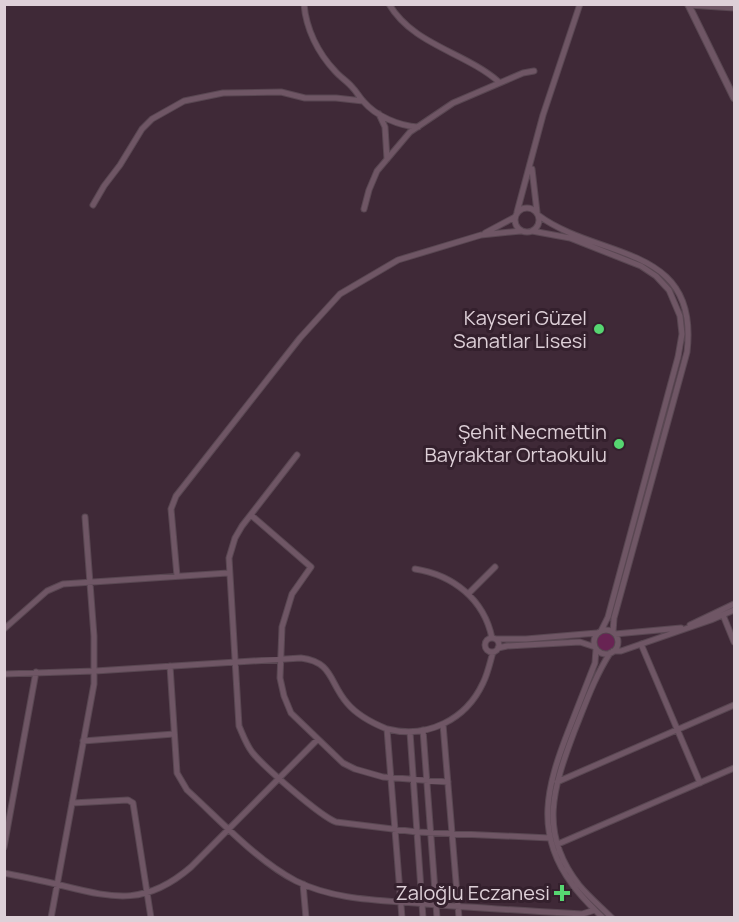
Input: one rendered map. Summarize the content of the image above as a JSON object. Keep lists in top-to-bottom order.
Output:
{
  "places": {
    "other": ["Kayseri Güzel Sanatlar Lisesi", "Şehit Necmettin Bayraktar Ortaokulu"],
    "health": ["Zaloğlu Eczanesi"]
  }
}
